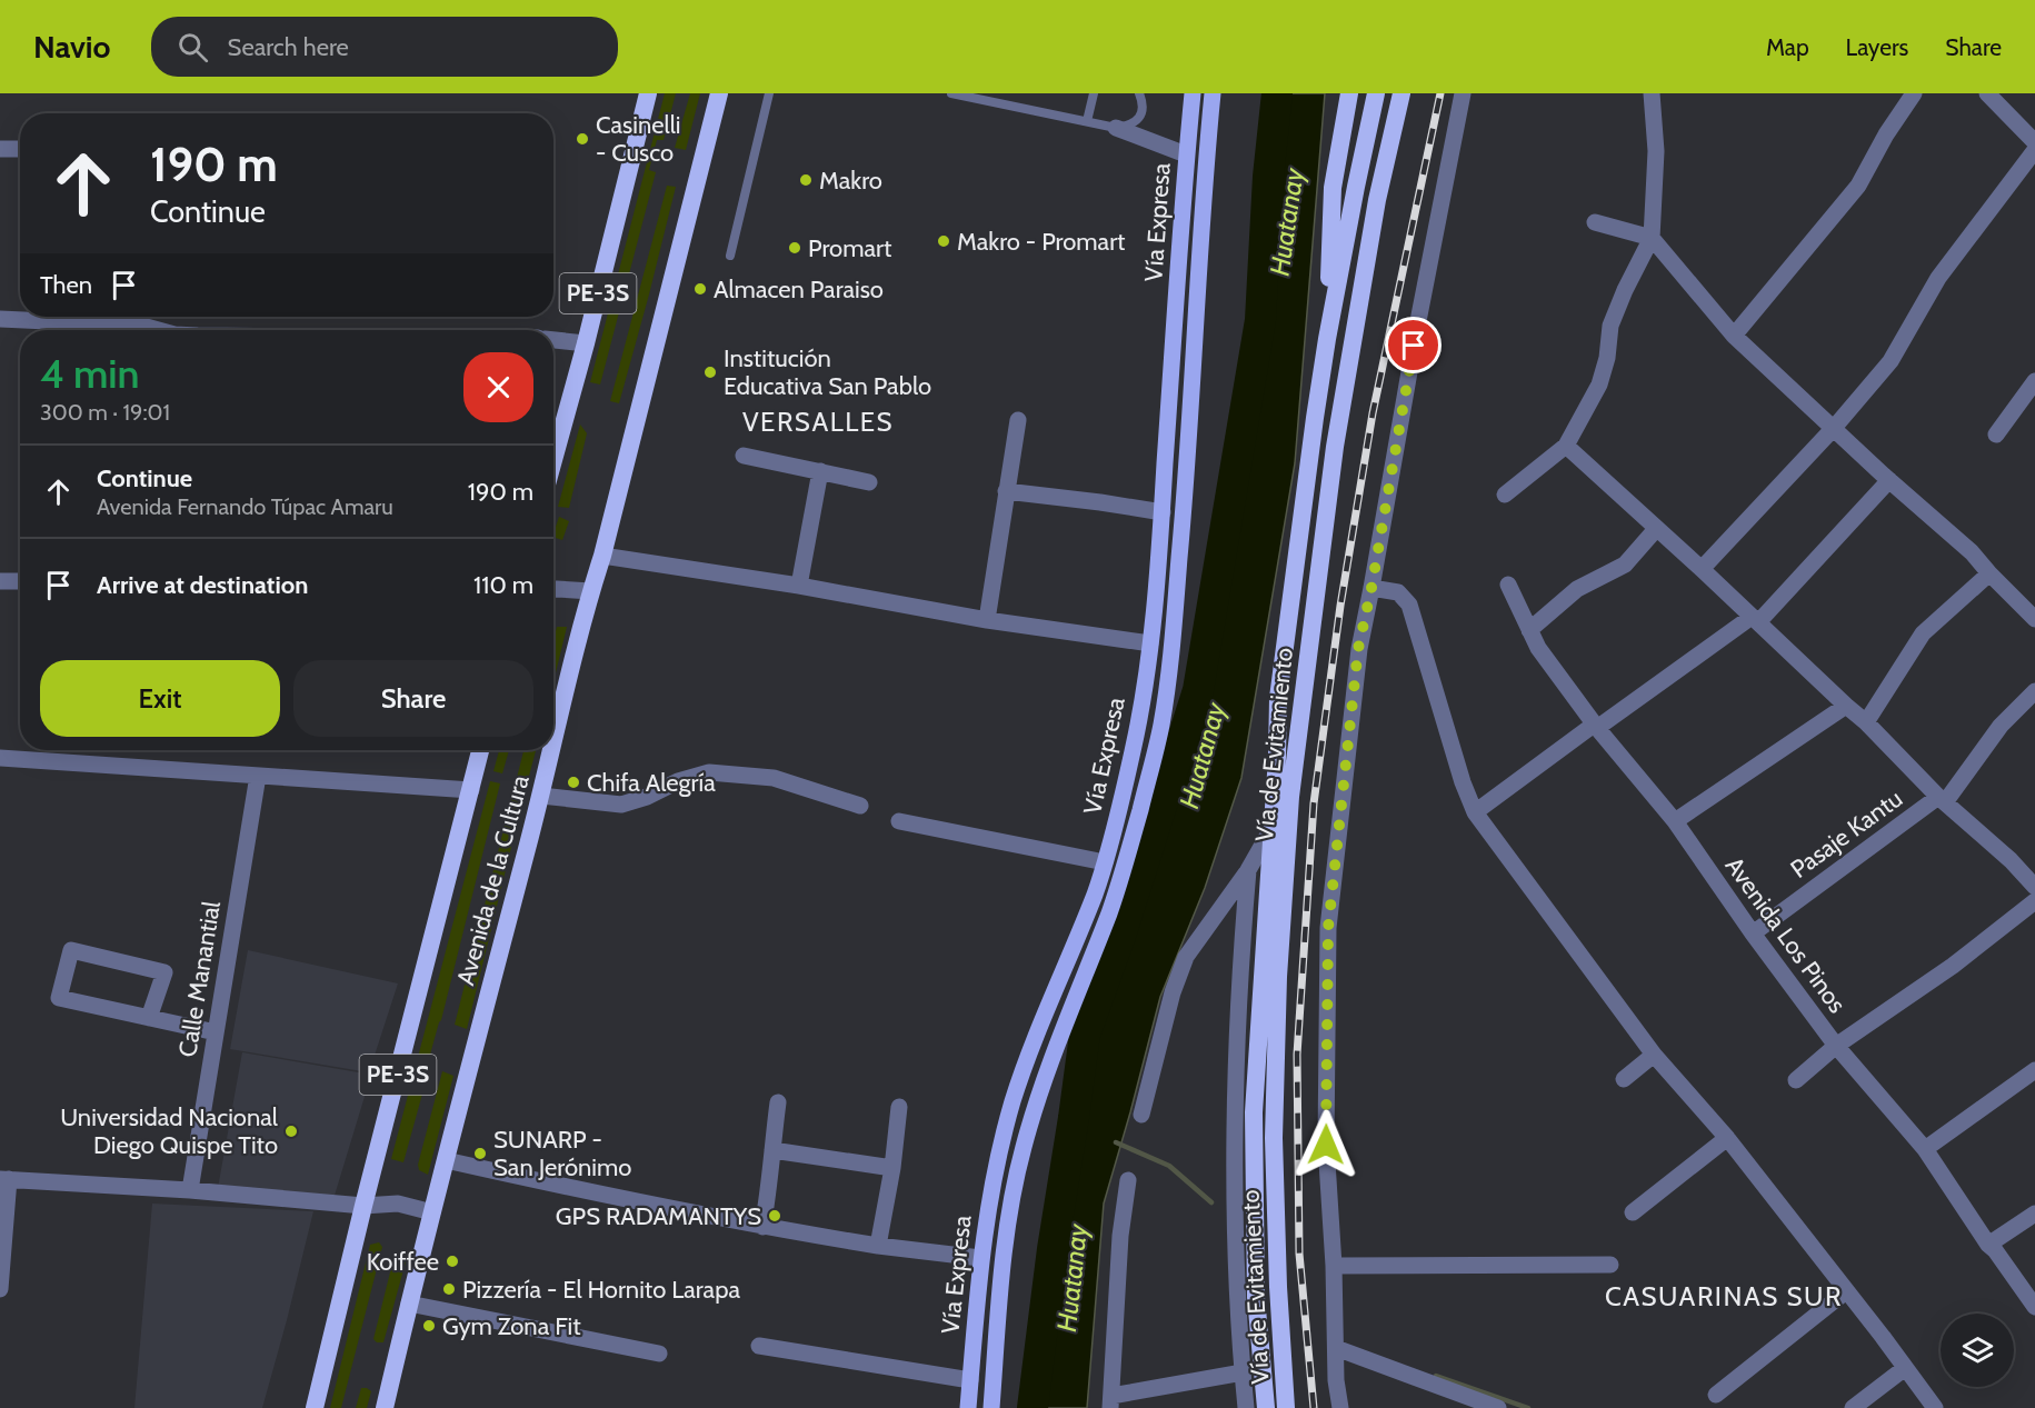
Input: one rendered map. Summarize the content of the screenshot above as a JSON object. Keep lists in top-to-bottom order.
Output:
{
  "streets": {
    "highway": ["PE-3S", "Vía de Evitamiento", "Avenida de la Cultura"],
    "main road": ["Vía Expresa"],
    "street": ["Pasaje Kantu", "Avenida Los Pinos", "Calle Manantial"]
  },
  "crossings": [
    ["Pasaje Kantu", "Avenida Los Pinos"]
  ],
  "districts": ["VERSALLES", "CASUARINAS SUR"],
  "water": ["Huatanay"],
  "places": [
    "Casinelli - Cusco",
    "Makro",
    "Makro - Promart",
    "Promart",
    "Almacen Paraiso",
    "Institución Educativa San Pablo",
    "Chifa Alegría",
    "Universidad Nacional Diego Quispe Tito",
    "SUNARP - San Jerónimo",
    "GPS RADAMANTYS",
    "Koiffee",
    "Pizzería - El Hornito Larapa",
    "Gym Zona Fit"
  ],
  "page": {
    "header": "Navio",
    "search": "Search here",
    "nav": ["Map", "Layers", "Share"],
    "turn": ["190 m", "Continue"],
    "then": "Then",
    "heading": ["4 min", "300 m · 19:01"],
    "list": [
      {
        "name": "Continue",
        "note": "Avenida Fernando Túpac Amaru",
        "value": "190 m"
      },
      {
        "name": "Arrive at destination",
        "value": "110 m"
      }
    ],
    "buttons": ["Exit", "Share"]
  }
}
